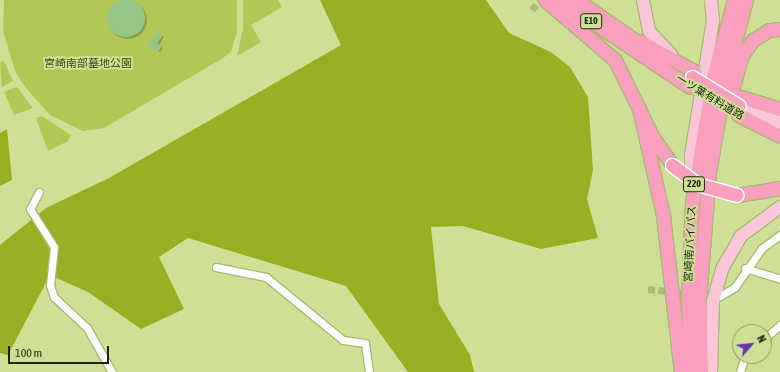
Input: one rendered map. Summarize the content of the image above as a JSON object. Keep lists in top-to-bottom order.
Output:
{
  "streets": {
    "highway": [
      "E10",
      "一ツ葉有料道路",
      "220",
      "宮崎南バイパス"
    ]
  },
  "parks": ["宮崎南部墓地公園"],
  "scale_bar": "100 m",
  "north": "top right"
}
